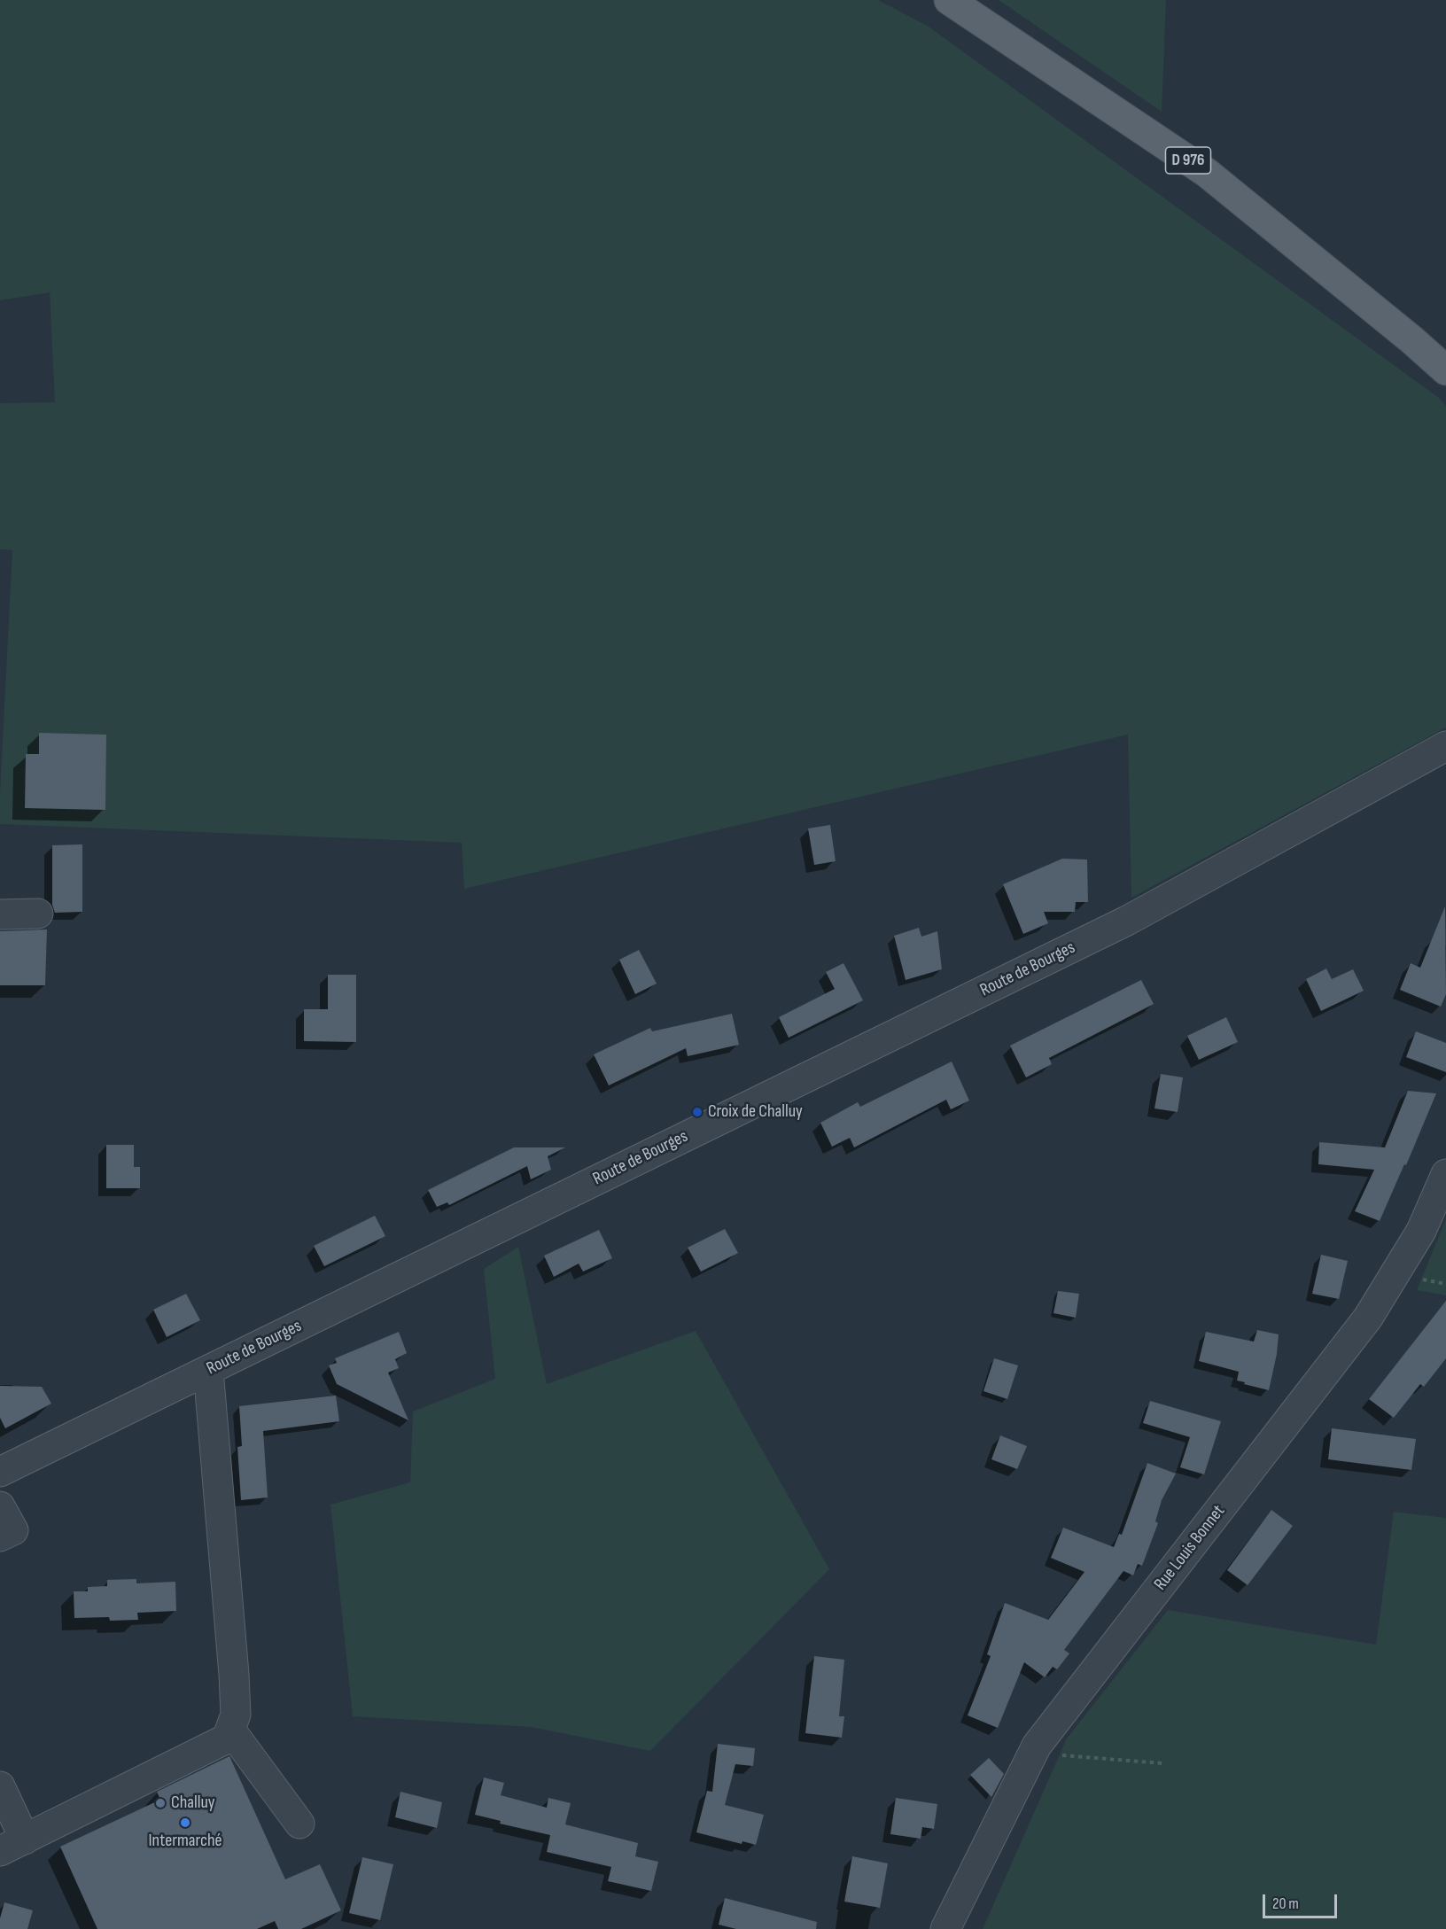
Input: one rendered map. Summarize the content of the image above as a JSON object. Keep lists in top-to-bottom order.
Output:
{
  "streets": {
    "main road": ["D 976"],
    "street": ["Route de Bourges", "Rue Louis Bonnet"]
  },
  "places": ["Croix de Challuy", "Challuy", "Intermarché"],
  "scale_bar": "20 m"
}
